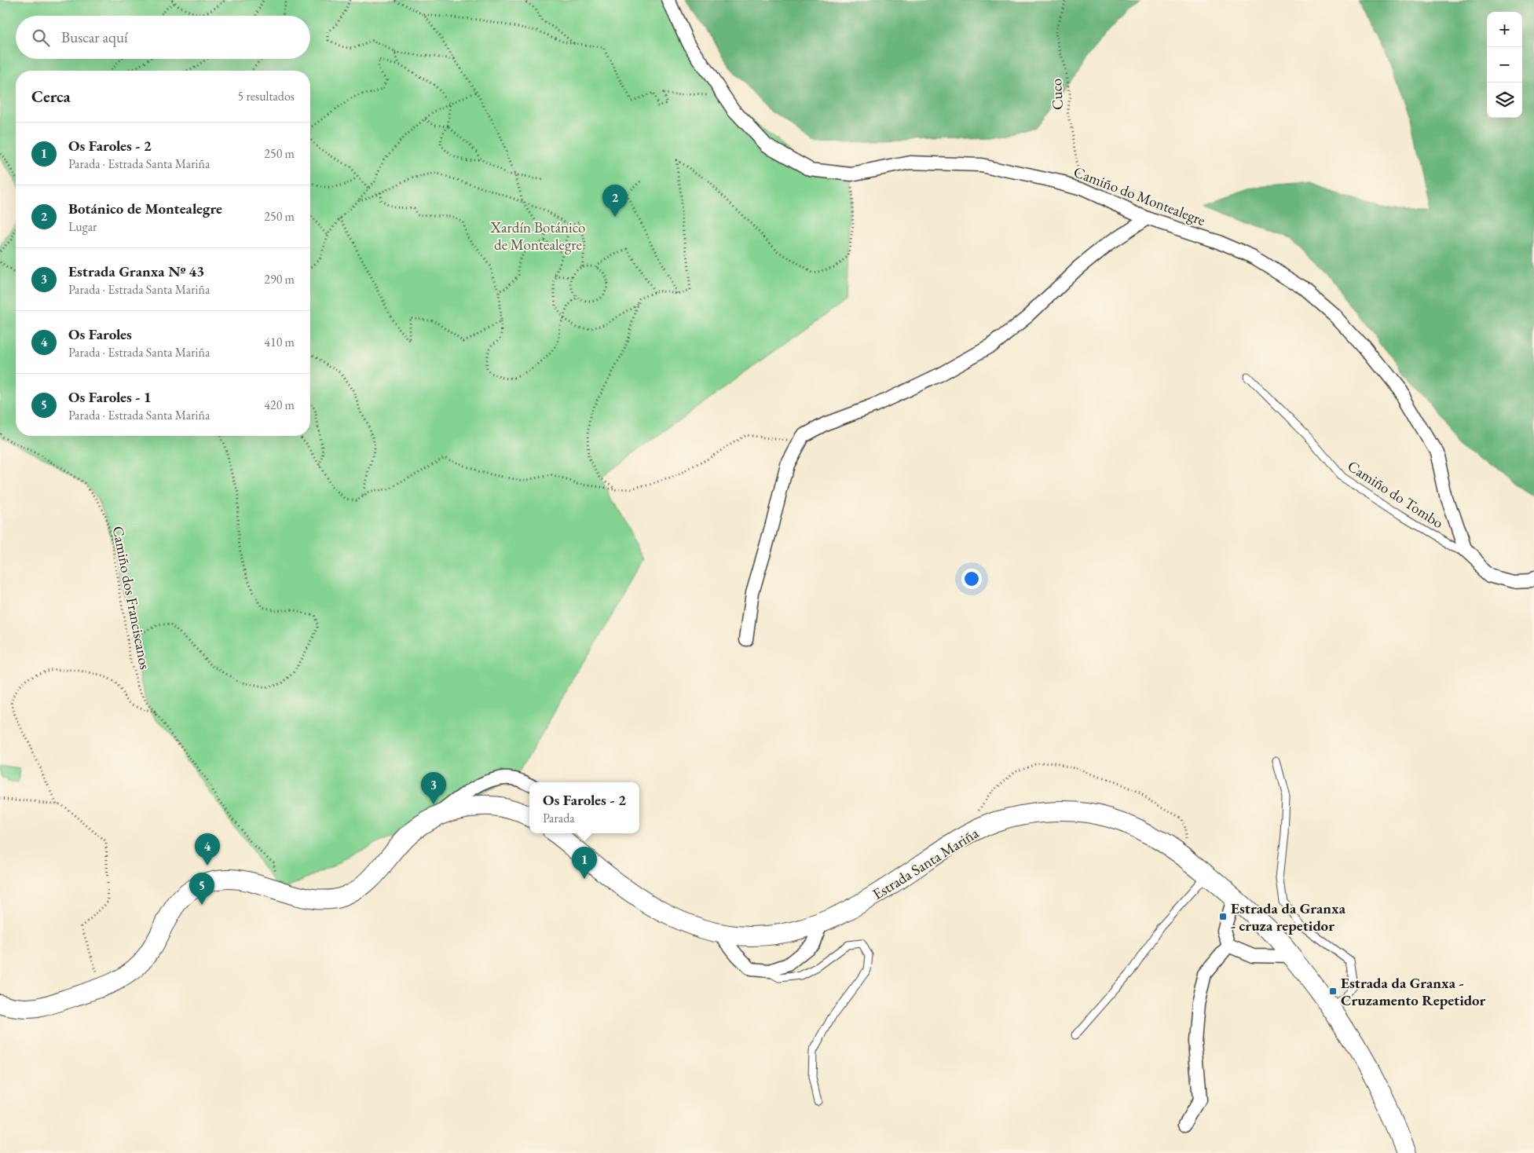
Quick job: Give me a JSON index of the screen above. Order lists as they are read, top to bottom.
{
  "streets": {
    "main road": ["Estrada Santa Mariña"],
    "street": ["Camiño do Montealegre"],
    "lane": ["Camiño do Tombo"],
    "path": ["Cuco", "Camiño dos Franciscanos"]
  },
  "crossings": [
    ["Cuco", "Camiño do Montealegre"],
    ["Camiño do Montealegre", "Camiño do Tombo"]
  ],
  "parks": ["Xardín Botánico de Montealegre"],
  "places": {
    "transit": ["Estrada da Granxa - cruza repetidor", "Estrada da Granxa - Cruzamento Repetidor"]
  },
  "page": {
    "map_buttons": ["+", "−"],
    "search": "Buscar aquí",
    "heading": ["Cerca", "5 resultados"],
    "list": [
      {
        "mark": "1",
        "name": "Os Faroles - 2",
        "note": "Parada · Estrada Santa Mariña",
        "value": "250 m"
      },
      {
        "mark": "2",
        "name": "Botánico de Montealegre",
        "note": "Lugar",
        "value": "250 m"
      },
      {
        "mark": "3",
        "name": "Estrada Granxa Nº 43",
        "note": "Parada · Estrada Santa Mariña",
        "value": "290 m"
      },
      {
        "mark": "4",
        "name": "Os Faroles",
        "note": "Parada · Estrada Santa Mariña",
        "value": "410 m"
      },
      {
        "mark": "5",
        "name": "Os Faroles - 1",
        "note": "Parada · Estrada Santa Mariña",
        "value": "420 m"
      }
    ],
    "pins": [
      "2",
      "3",
      "4",
      "1",
      "5"
    ],
    "popup": ["Os Faroles - 2", "Parada"]
  }
}
